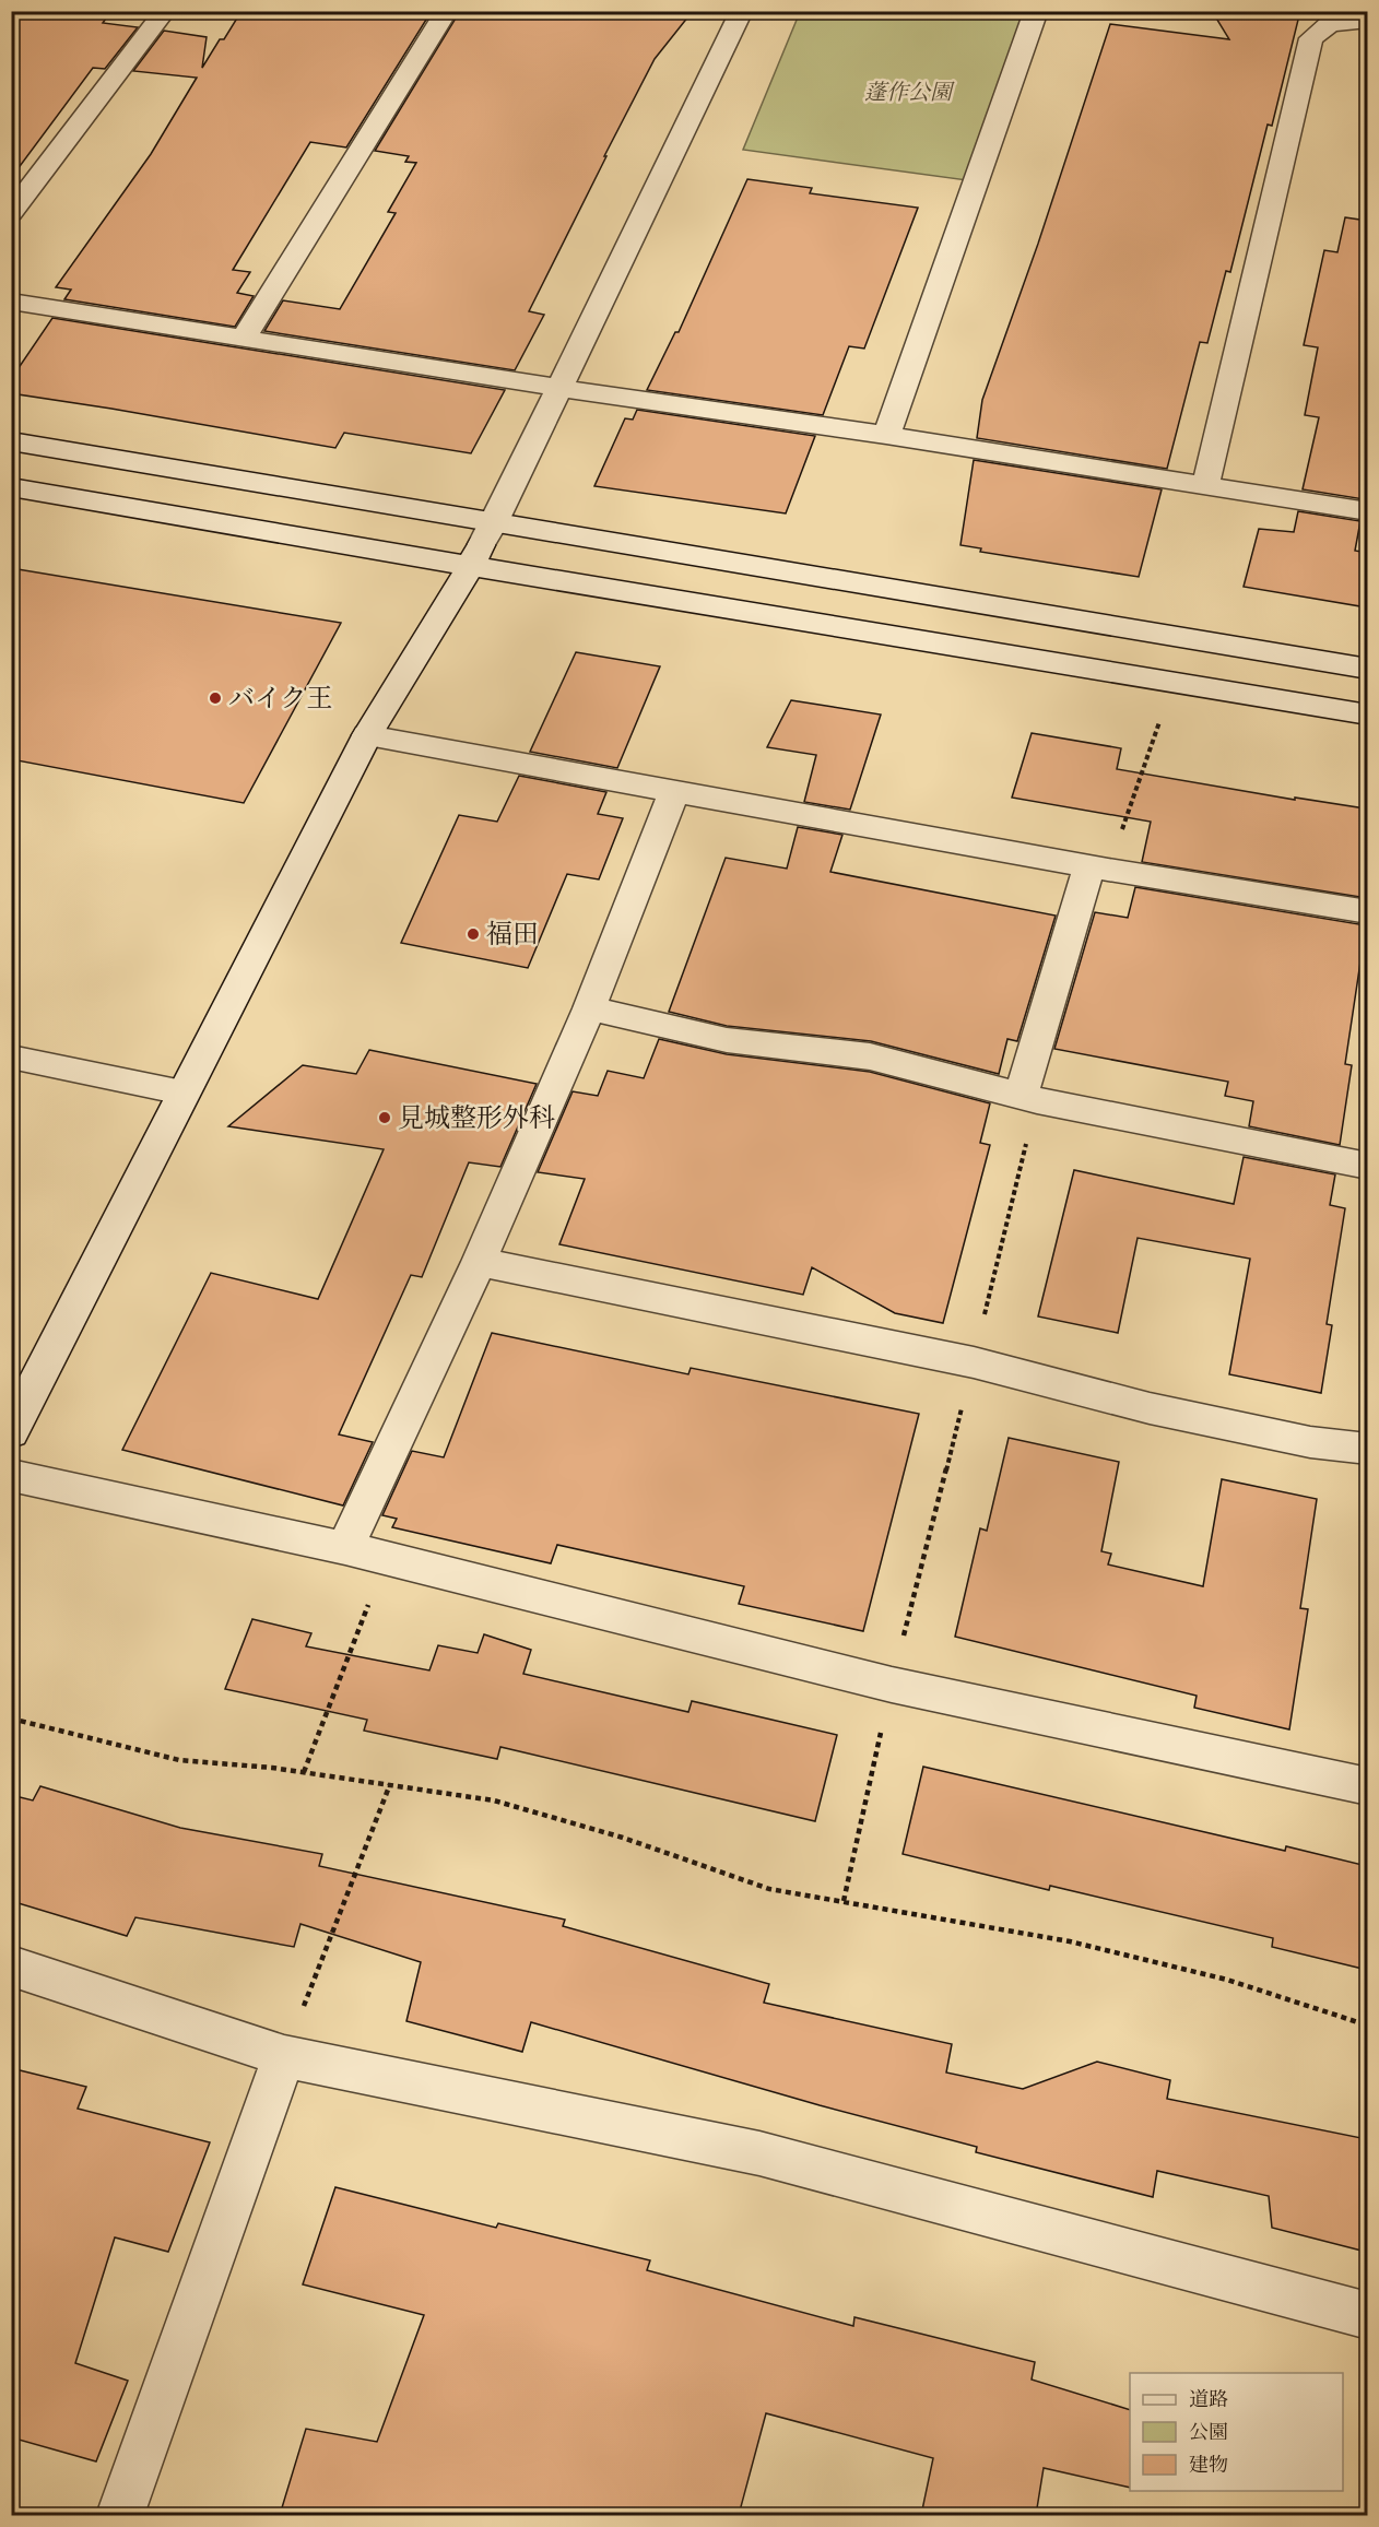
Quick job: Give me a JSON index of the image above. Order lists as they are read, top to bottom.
{
  "parks": ["蓬作公園"],
  "places": ["バイク王", "福田", "見城整形外科"],
  "legend": ["道路", "公園", "建物"]
}
